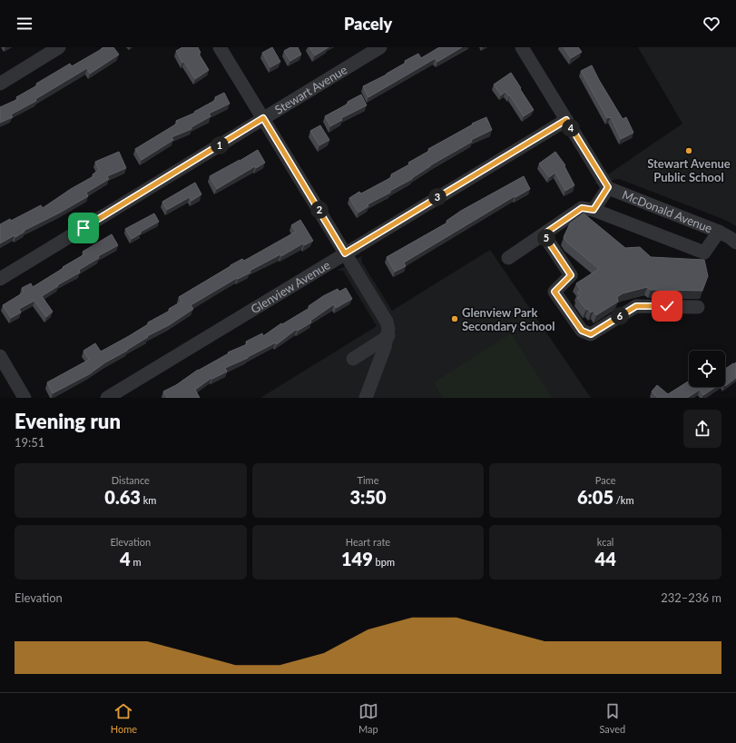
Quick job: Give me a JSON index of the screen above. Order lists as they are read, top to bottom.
{
  "streets": {
    "street": ["Stewart Avenue", "McDonald Avenue", "Glenview Avenue"]
  },
  "crossings": [
    ["McDonald Avenue", "Glenview Avenue"]
  ],
  "places": ["Stewart Avenue Public School", "Glenview Park Secondary School"],
  "page": {
    "header": "Pacely",
    "pins": [
      "4",
      "1",
      "3",
      "2",
      "5",
      "6"
    ],
    "heading": ["Evening run", "19:51"],
    "stats": [
      ["Distance", "0.63 km"],
      ["Time", "3:50"],
      ["Pace", "6:05 /km"],
      ["Elevation", "4 m"],
      ["Heart rate", "149 bpm"],
      ["kcal", "44"]
    ],
    "chart": ["Elevation", "232–236 m"],
    "tabs": ["Home", "Map", "Saved"]
  }
}
